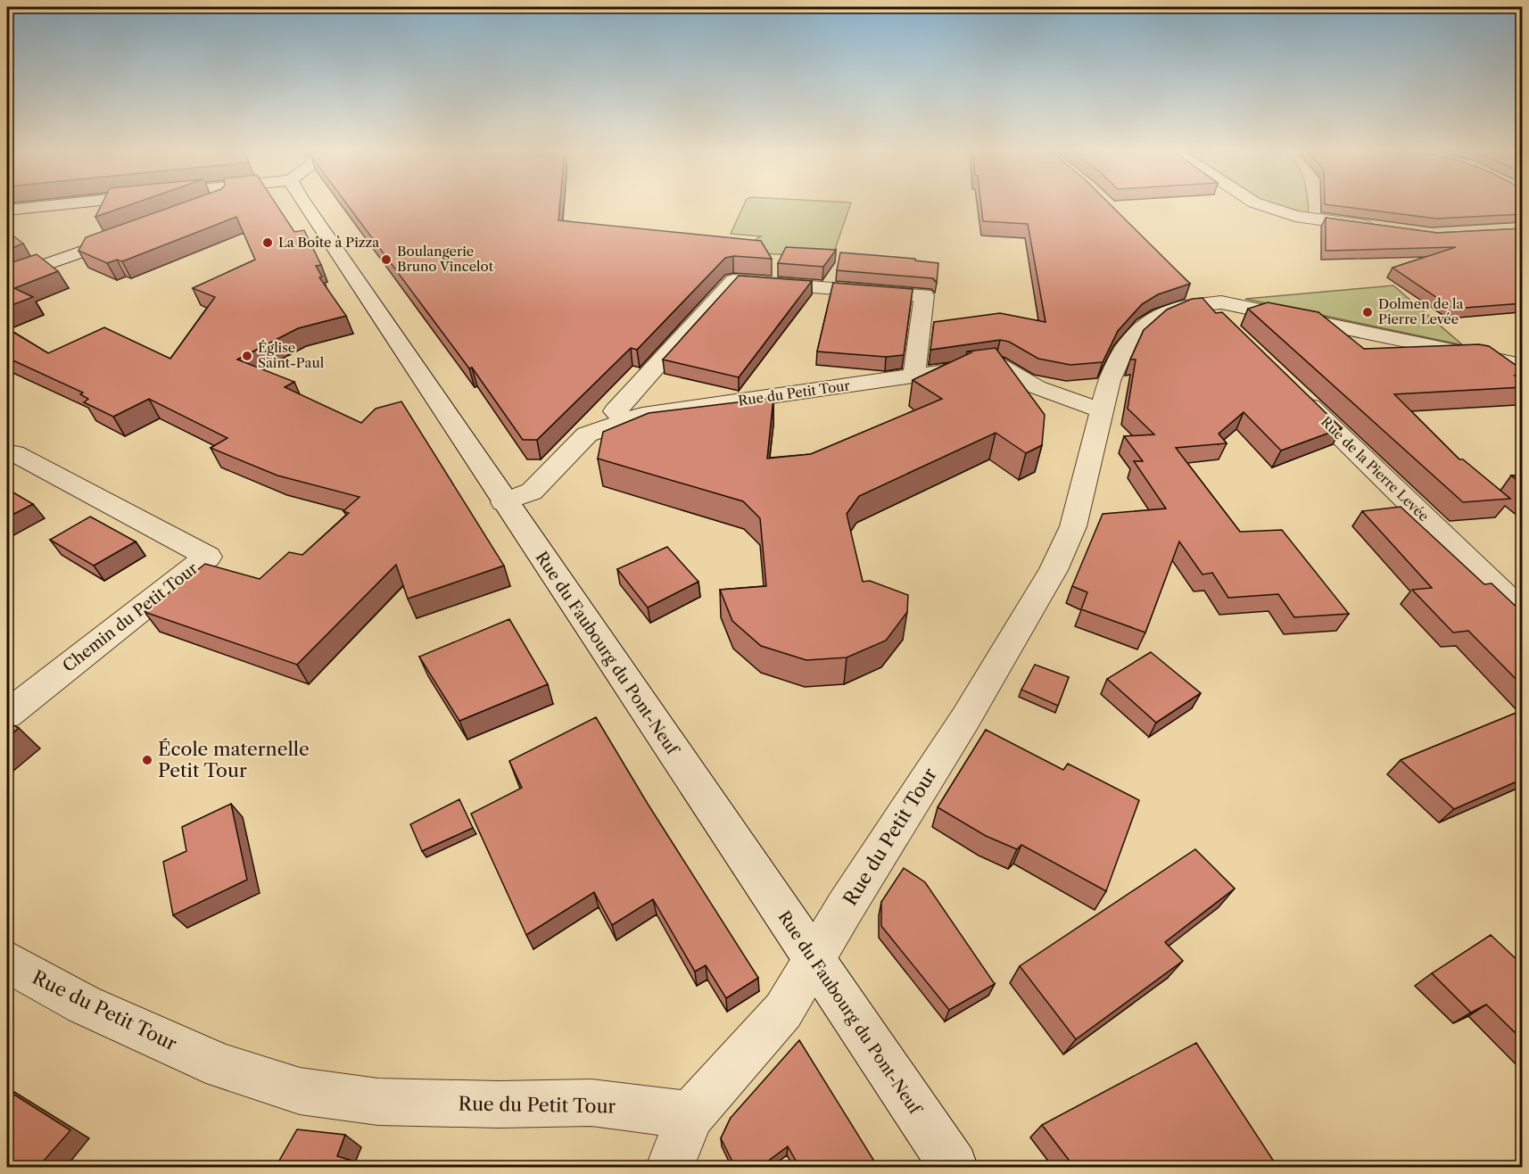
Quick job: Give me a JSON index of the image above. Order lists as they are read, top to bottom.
{
  "streets": {
    "street": [
      "Rue du Petit Tour",
      "Rue de la Pierre Levée",
      "Chemin du Petit Tour",
      "Rue du Faubourg du Pont-Neuf"
    ]
  },
  "crossings": [
    ["Rue du Petit Tour", "Rue du Faubourg du Pont-Neuf"]
  ],
  "places": [
    "La Boîte à Pizza",
    "Boulangerie Bruno Vincelot",
    "Dolmen de la Pierre Levée",
    "Église Saint-Paul",
    "École maternelle Petit Tour"
  ]
}
